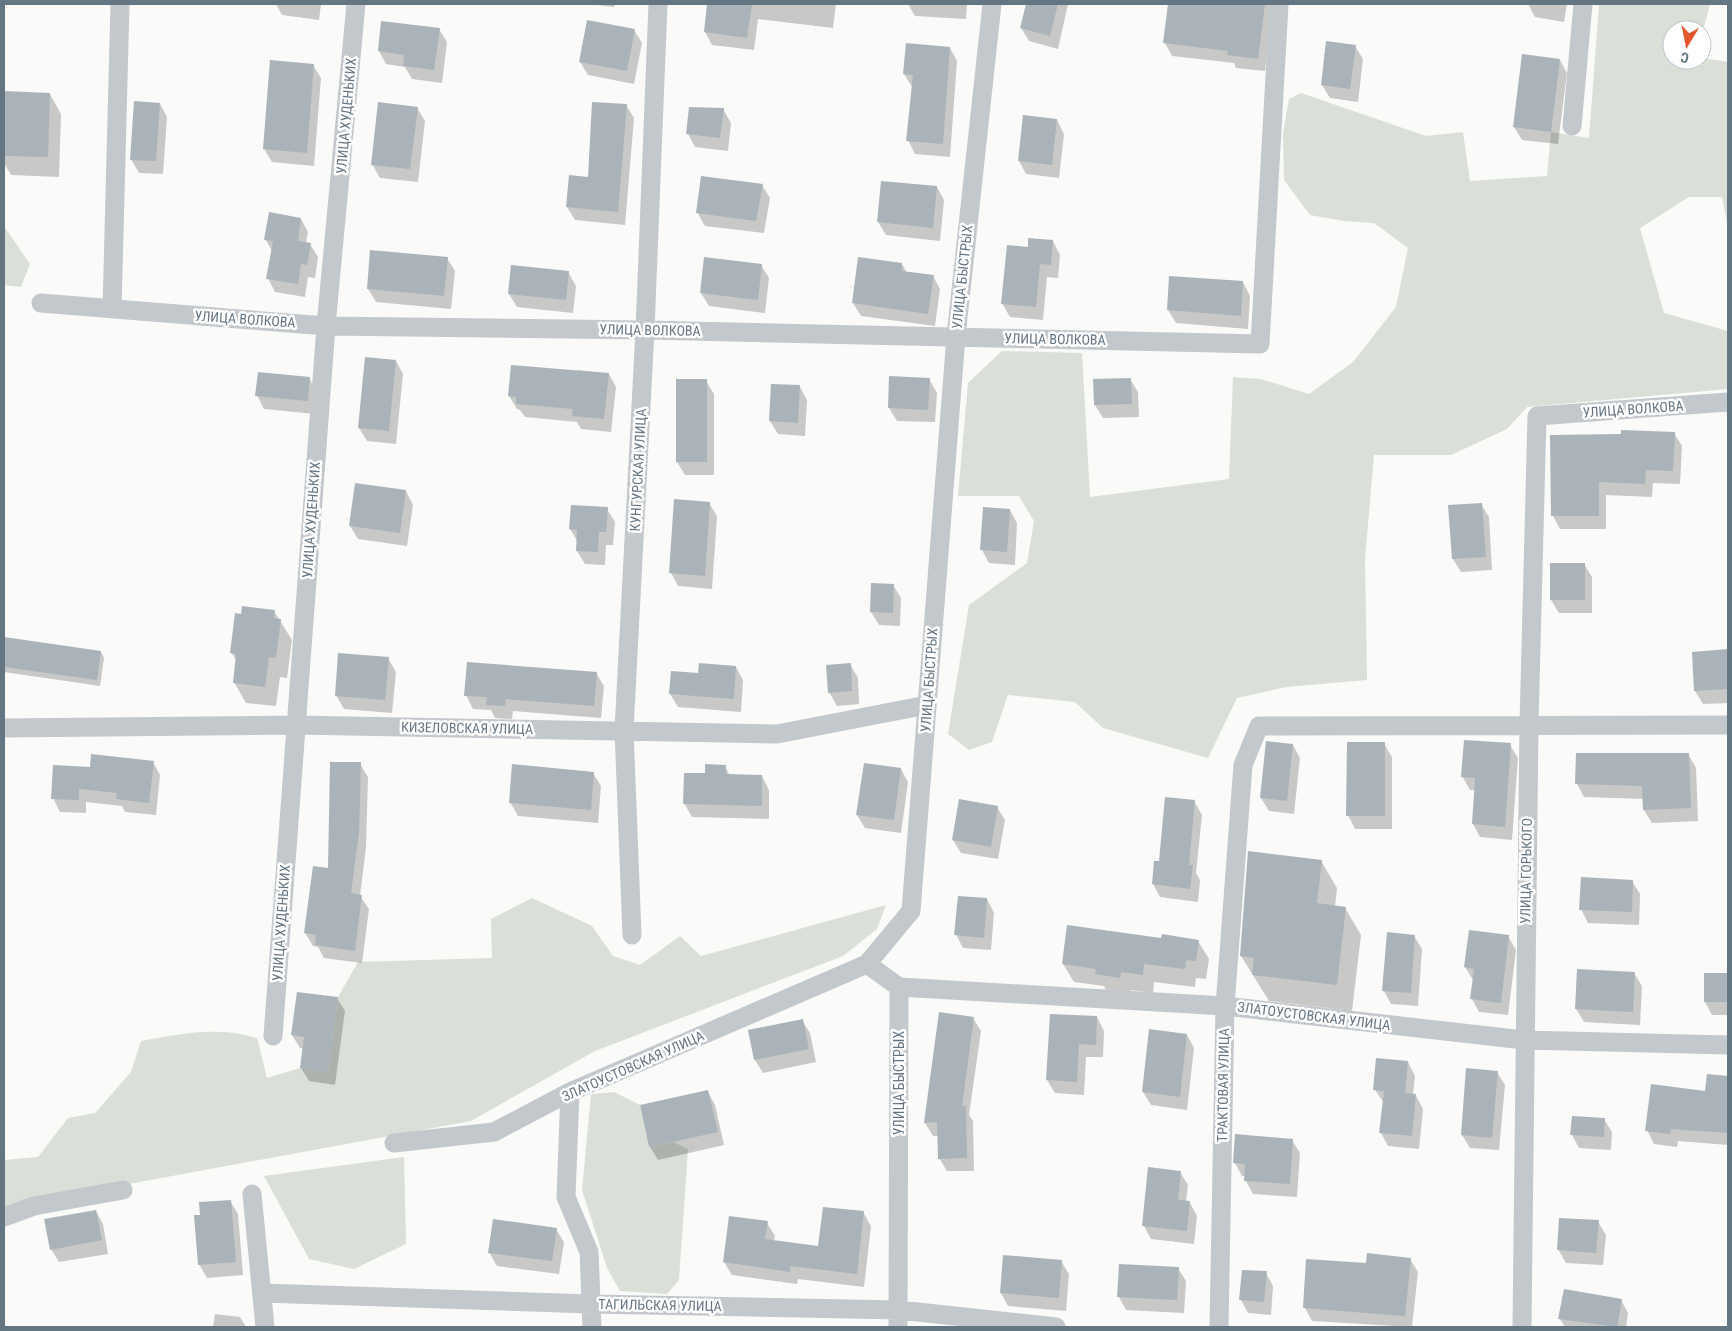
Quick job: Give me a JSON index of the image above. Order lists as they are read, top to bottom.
{
  "streets": {
    "street": [
      "УЛИЦА ХУДЕНЬКИХ",
      "УЛИЦА БЫСТРЫХ",
      "УЛИЦА ВОЛКОВА",
      "КУНГУРСКАЯ УЛИЦА",
      "КИЗЕЛОВСКАЯ УЛИЦА",
      "УЛИЦА ГОРЬКОГО",
      "ЗЛАТОУСТОВСКАЯ УЛИЦА",
      "ТРАКТОВАЯ УЛИЦА",
      "ТАГИЛЬСКАЯ УЛИЦА"
    ]
  },
  "crossings": [
    ["УЛИЦА ХУДЕНЬКИХ", "УЛИЦА ВОЛКОВА"],
    ["УЛИЦА ХУДЕНЬКИХ", "КИЗЕЛОВСКАЯ УЛИЦА"],
    ["УЛИЦА БЫСТРЫХ", "УЛИЦА ВОЛКОВА"],
    ["УЛИЦА БЫСТРЫХ", "КИЗЕЛОВСКАЯ УЛИЦА"],
    ["УЛИЦА БЫСТРЫХ", "ЗЛАТОУСТОВСКАЯ УЛИЦА"],
    ["УЛИЦА БЫСТРЫХ", "ТАГИЛЬСКАЯ УЛИЦА"],
    ["УЛИЦА ВОЛКОВА", "КУНГУРСКАЯ УЛИЦА"],
    ["УЛИЦА ВОЛКОВА", "УЛИЦА ГОРЬКОГО"],
    ["КУНГУРСКАЯ УЛИЦА", "КИЗЕЛОВСКАЯ УЛИЦА"],
    ["УЛИЦА ГОРЬКОГО", "ЗЛАТОУСТОВСКАЯ УЛИЦА"],
    ["УЛИЦА ГОРЬКОГО", "ТРАКТОВАЯ УЛИЦА"],
    ["ЗЛАТОУСТОВСКАЯ УЛИЦА", "ТРАКТОВАЯ УЛИЦА"]
  ],
  "north": "bottom"
}
